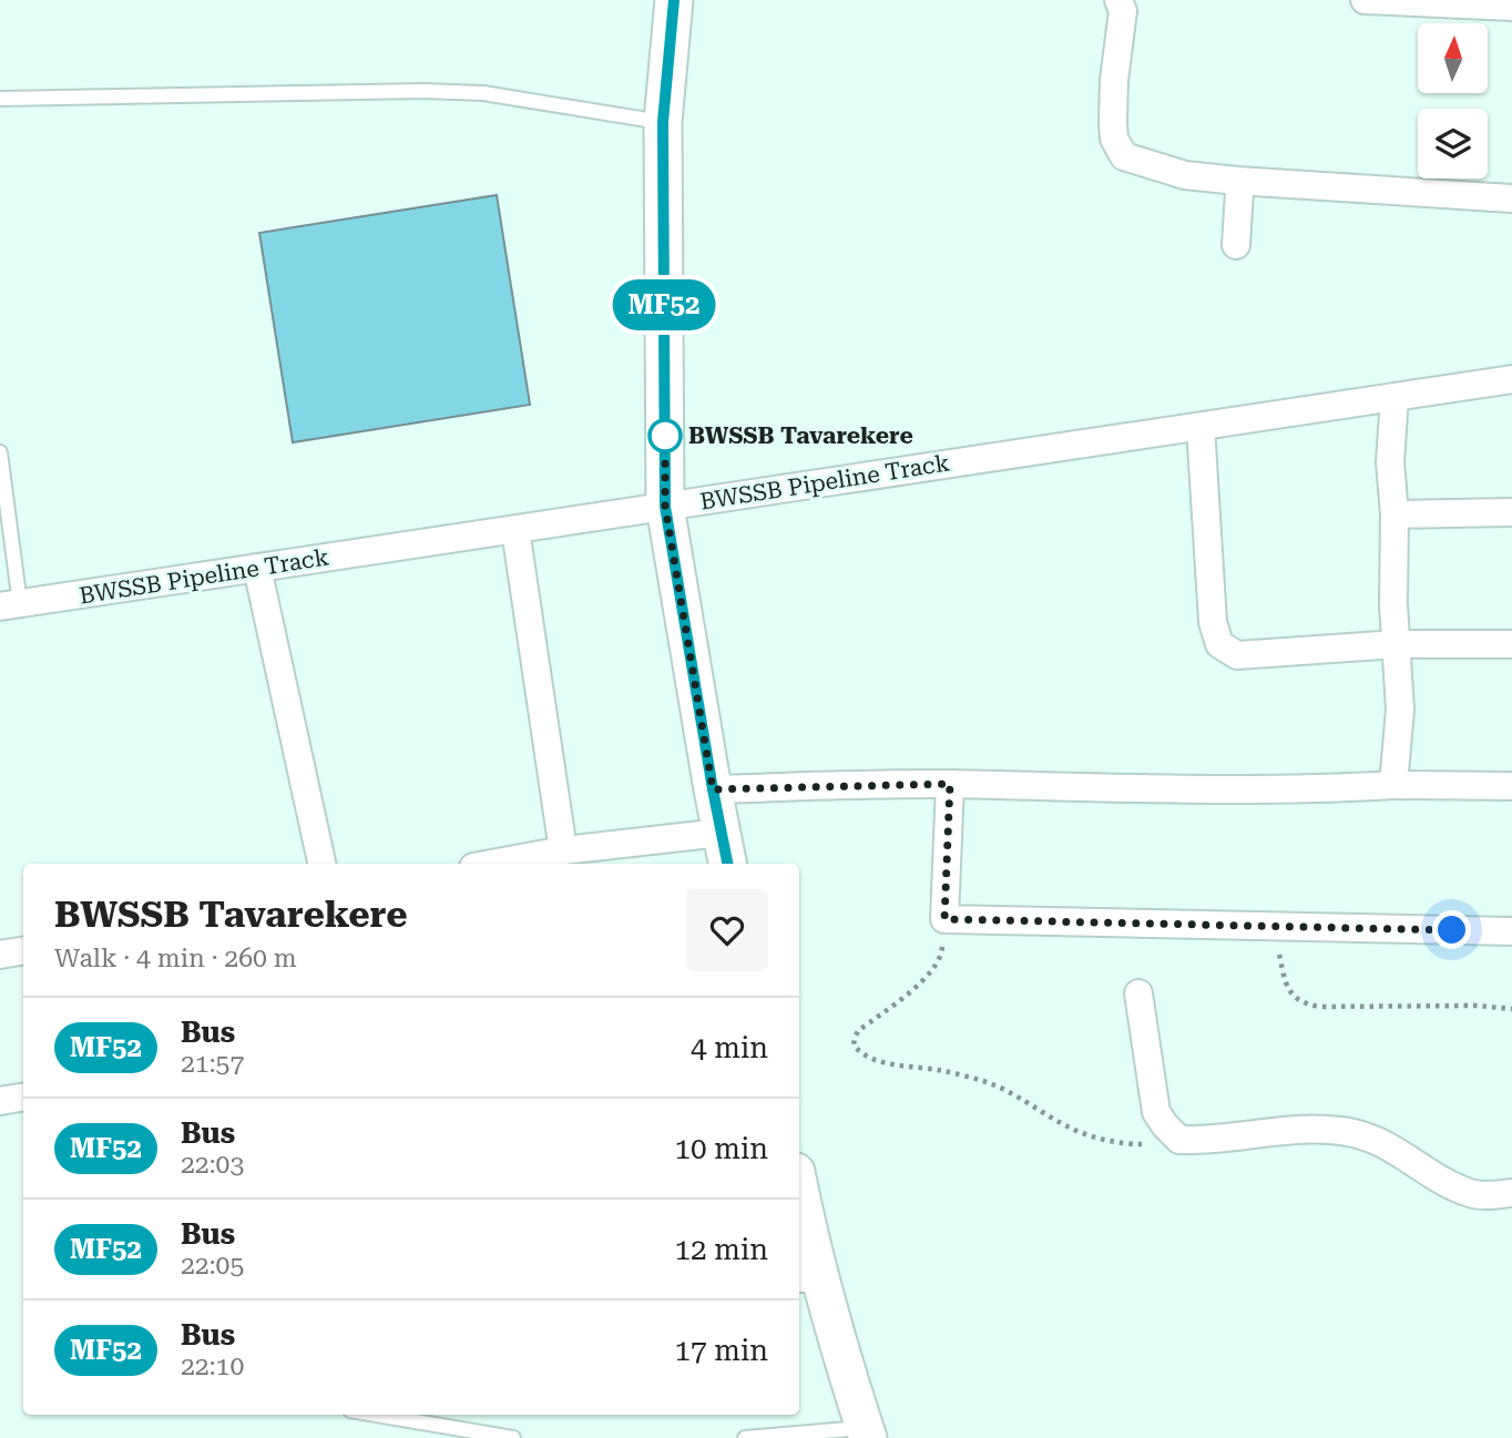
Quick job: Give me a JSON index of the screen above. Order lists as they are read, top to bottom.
{
  "streets": {
    "street": ["BWSSB Pipeline Track"]
  },
  "places": ["BWSSB Tavarekere"],
  "lines": ["bus line MF52"],
  "north": "top",
  "page": {
    "on_map": "MF52",
    "heading": ["BWSSB Tavarekere", "Walk · 4 min · 260 m"],
    "list": [
      {
        "mark": "MF52",
        "name": "Bus",
        "note": "21:57",
        "value": "4 min"
      },
      {
        "mark": "MF52",
        "name": "Bus",
        "note": "22:03",
        "value": "10 min"
      },
      {
        "mark": "MF52",
        "name": "Bus",
        "note": "22:05",
        "value": "12 min"
      },
      {
        "mark": "MF52",
        "name": "Bus",
        "note": "22:10",
        "value": "17 min"
      }
    ]
  }
}
